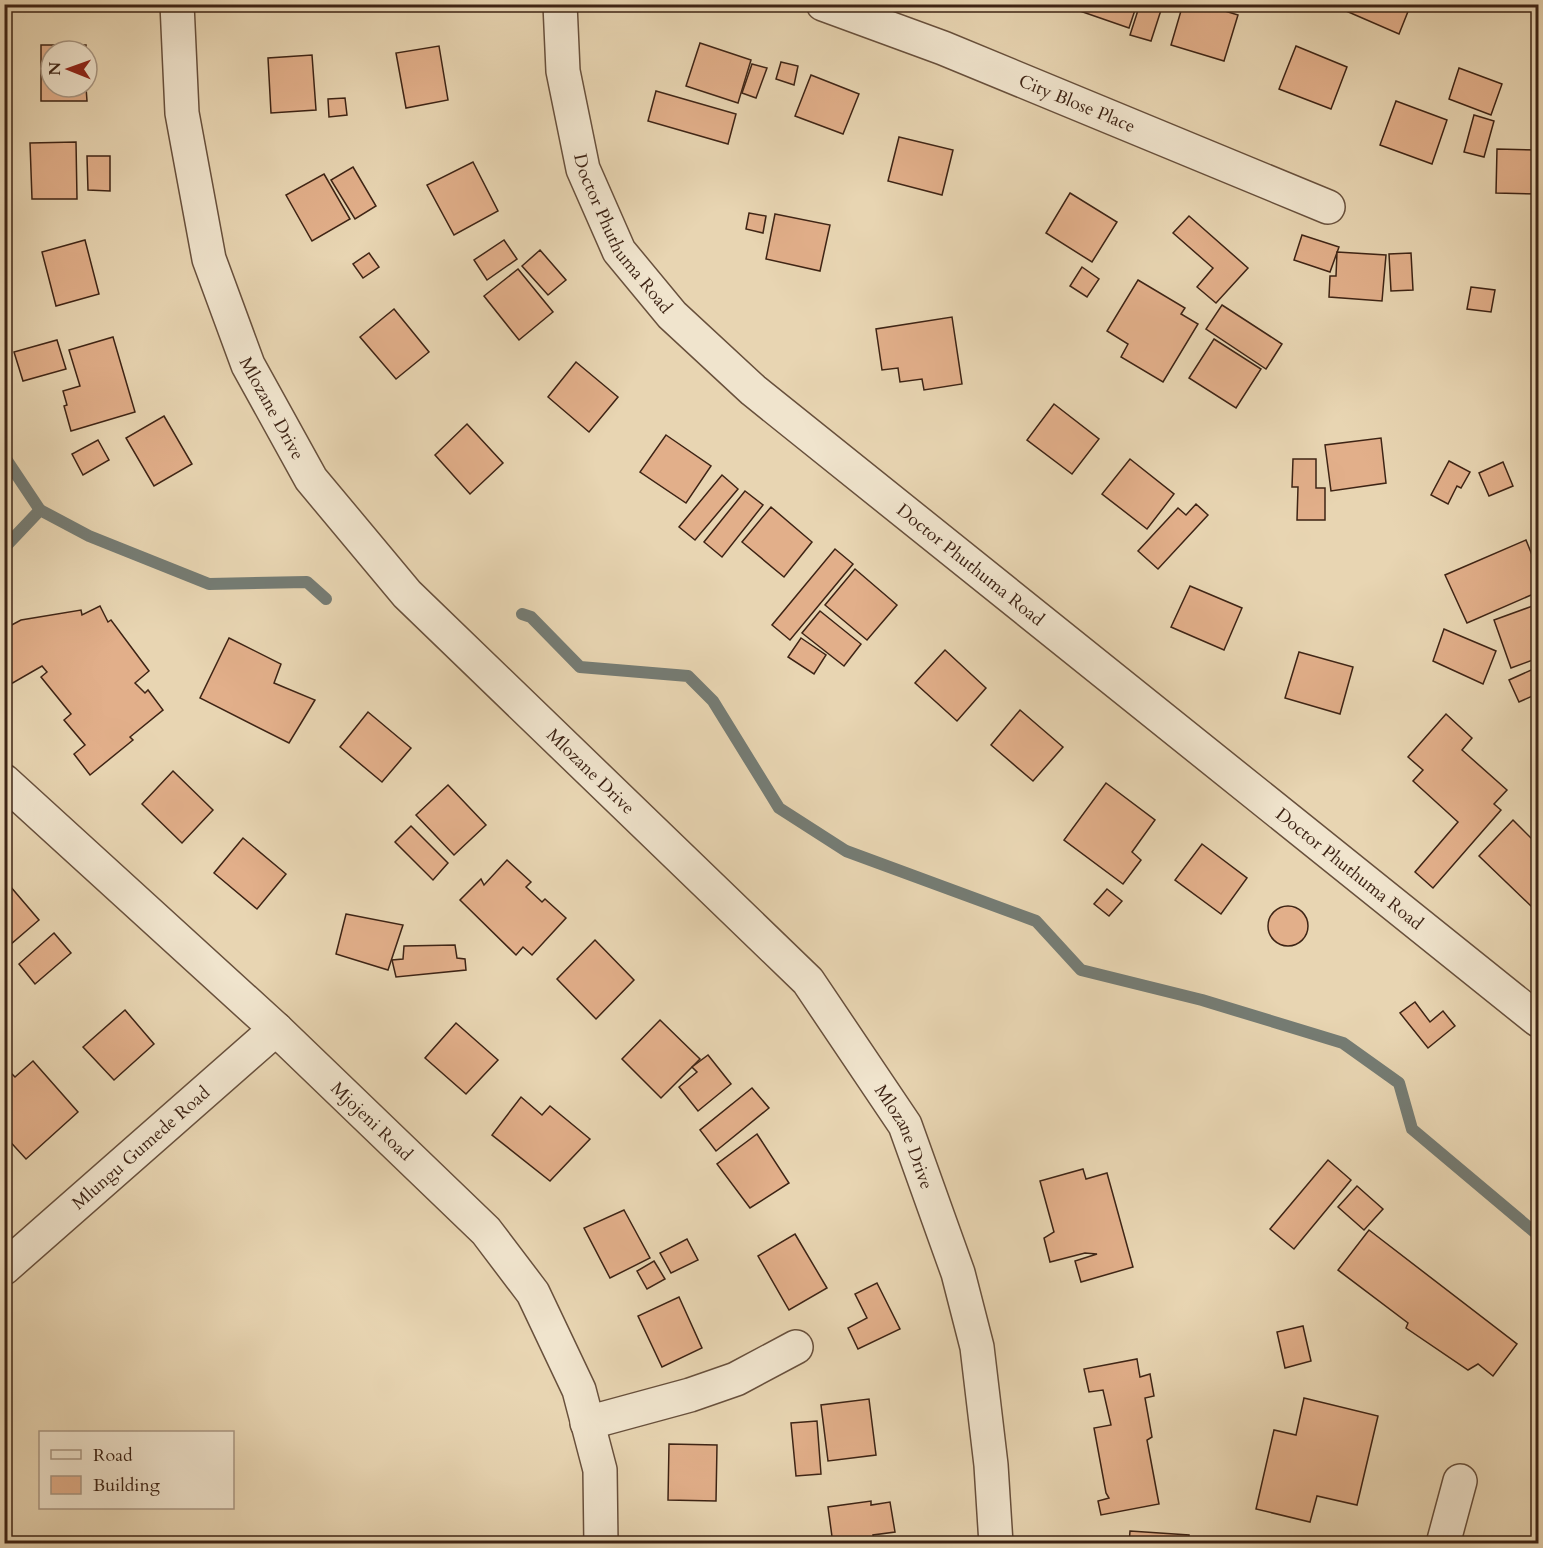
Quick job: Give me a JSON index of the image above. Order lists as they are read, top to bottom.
{
  "streets": {
    "street": [
      "City Blose Place",
      "Doctor Phuthuma Road",
      "Mlozane Drive",
      "Mjojeni Road",
      "Mlungu Gumede Road"
    ]
  },
  "crossings": [
    ["Mjojeni Road", "Mlungu Gumede Road"]
  ],
  "legend": ["Road", "Building"],
  "north": "left"
}
